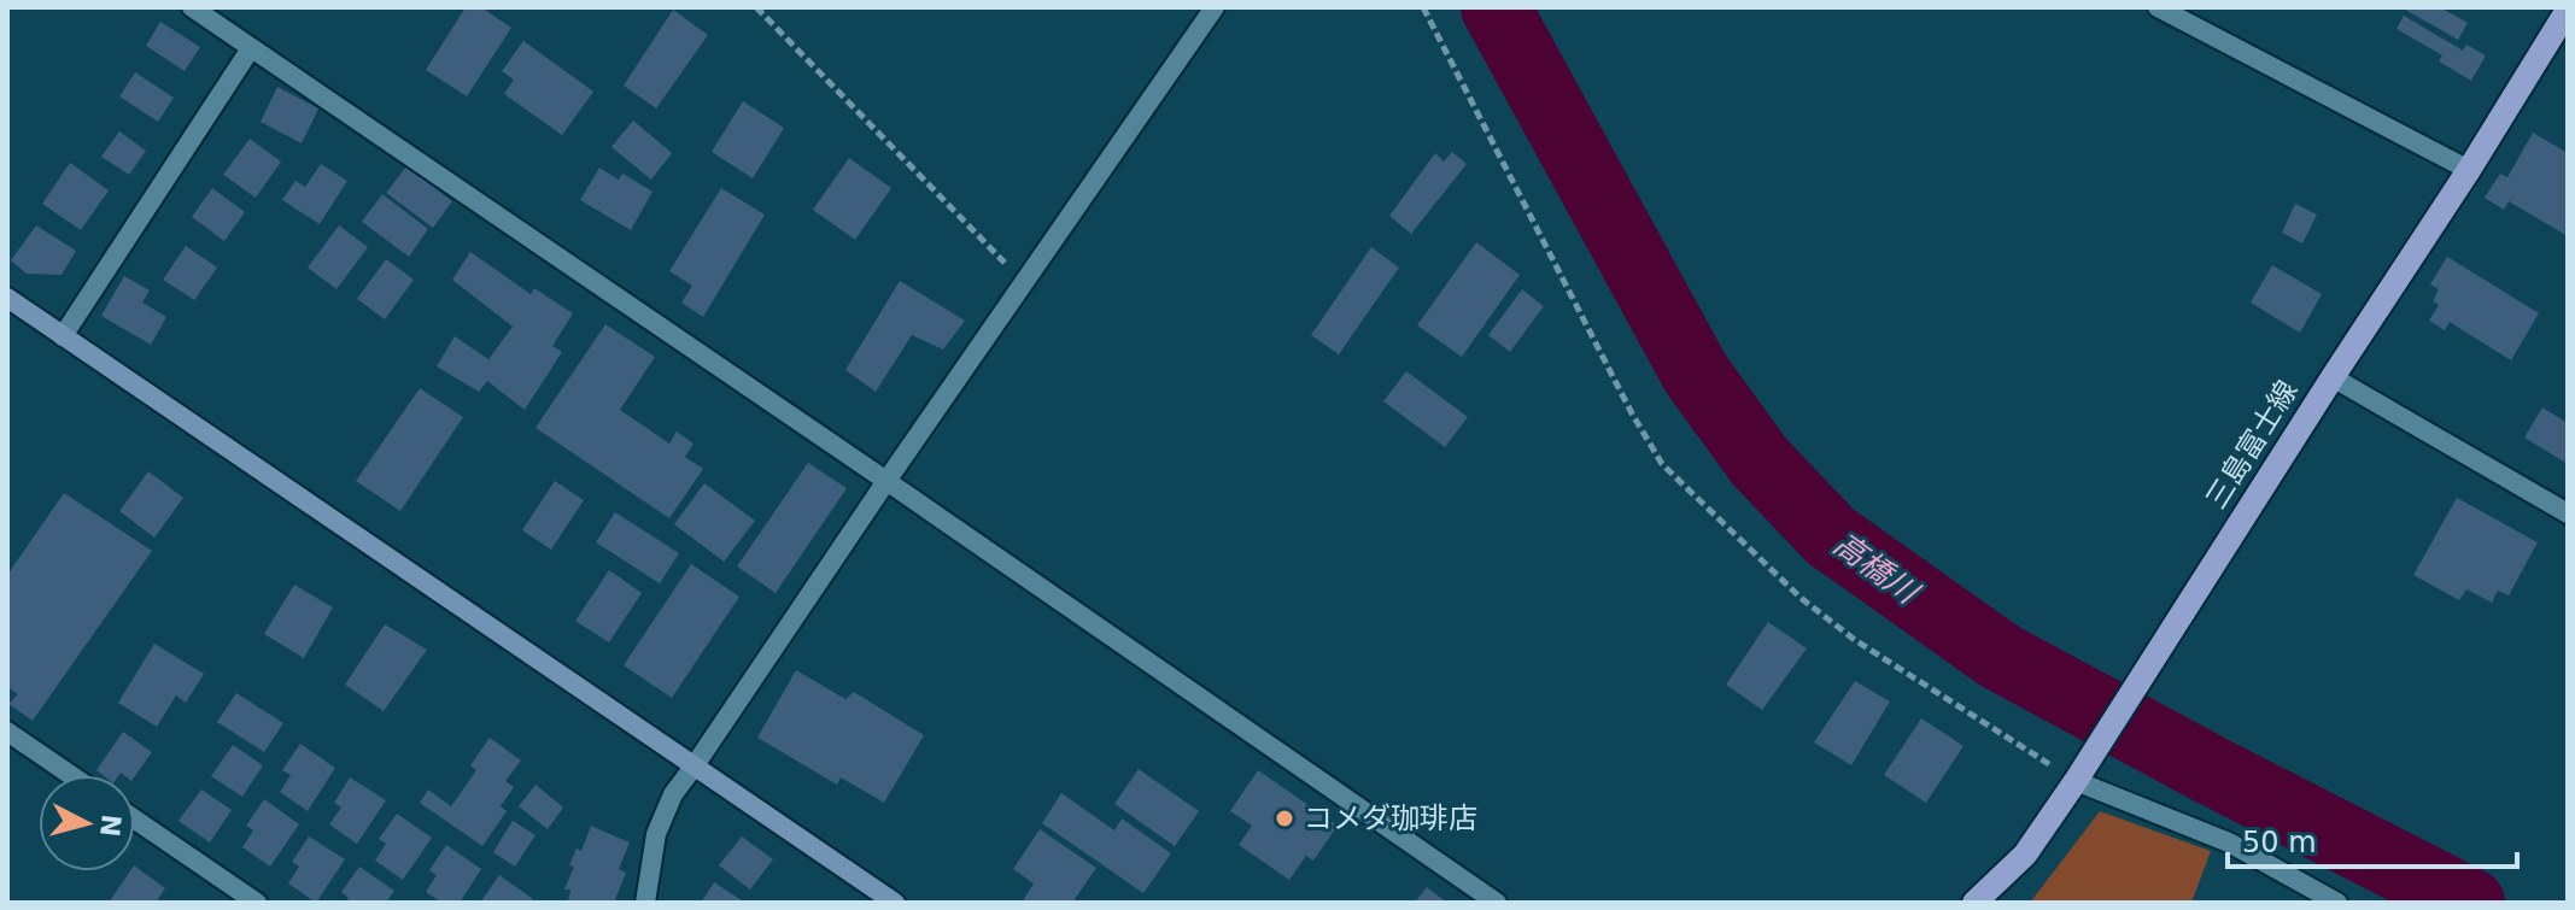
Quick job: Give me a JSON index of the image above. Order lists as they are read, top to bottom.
{
  "streets": {
    "main road": ["三島富士線"]
  },
  "water": ["高橋川"],
  "places": ["コメダ珈琲店"],
  "scale_bar": "50 m",
  "north": "right"
}
